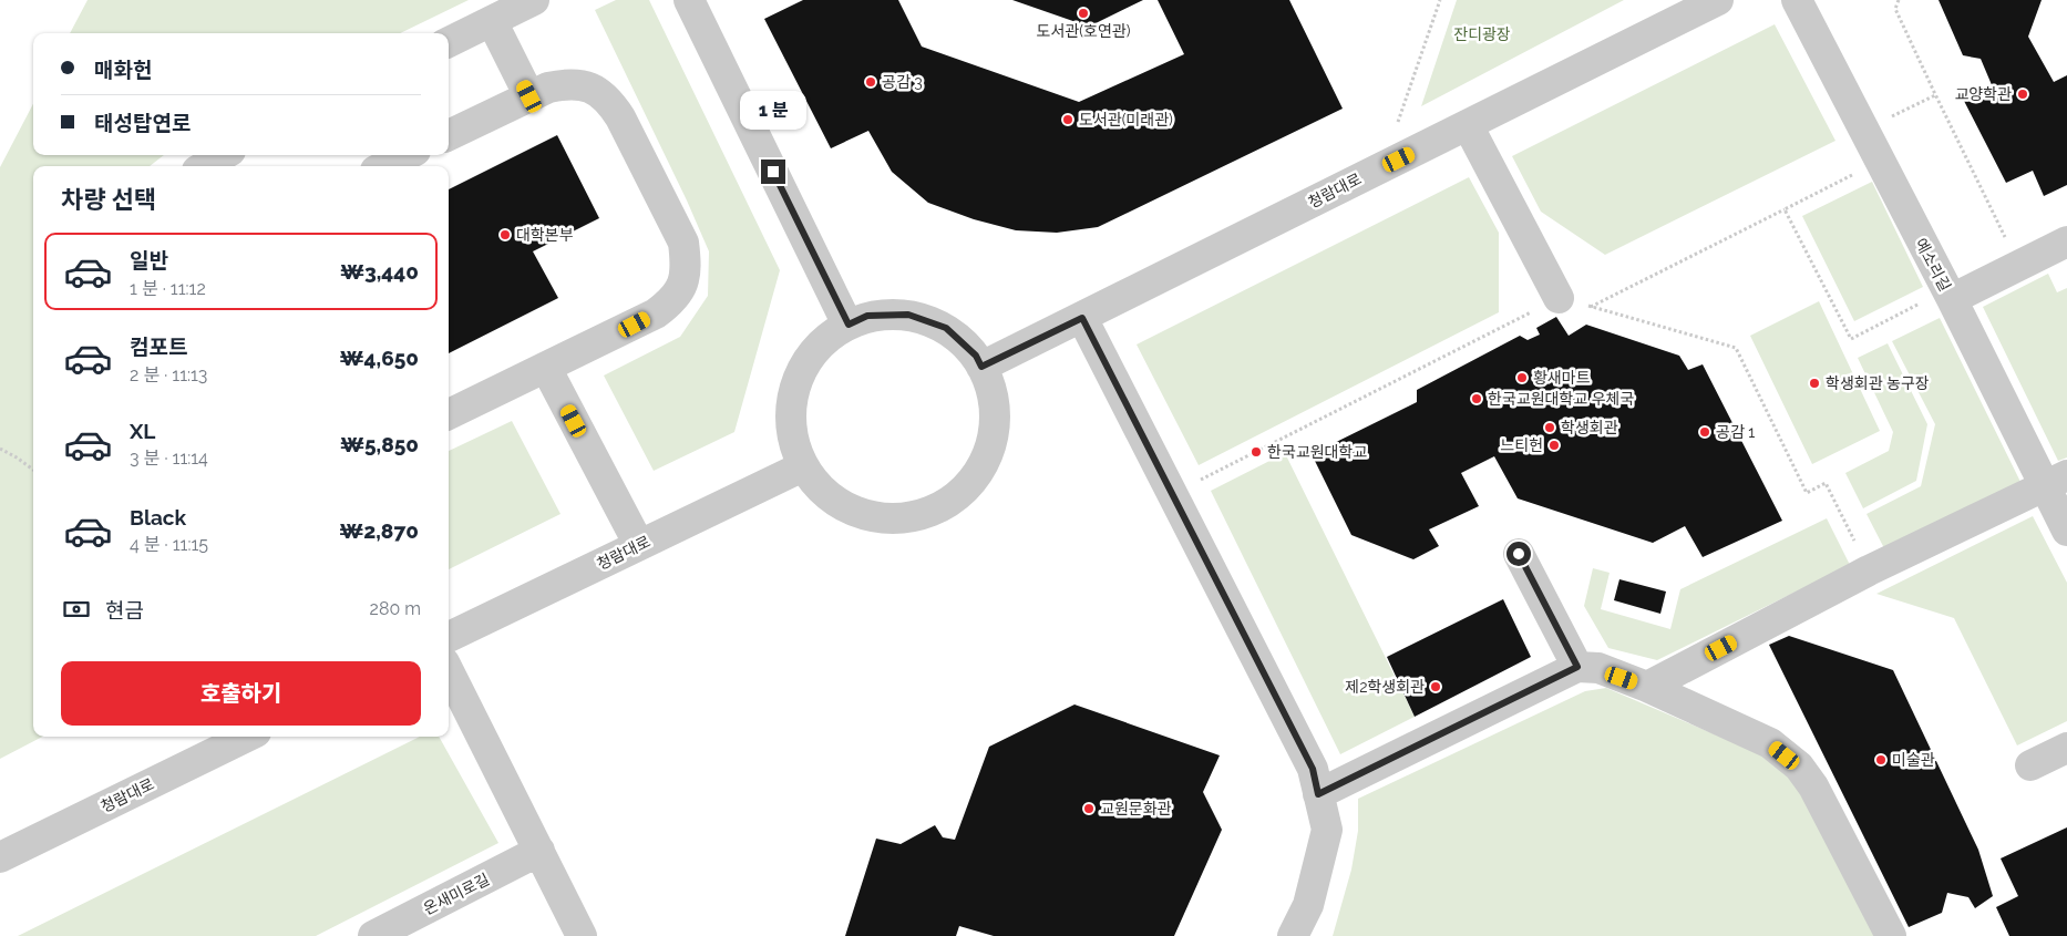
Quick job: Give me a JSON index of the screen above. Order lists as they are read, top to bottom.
{
  "streets": {
    "lane": ["청람대로", "예소리길", "온새미로길"]
  },
  "parks": ["잔디광장"],
  "places": [
    "도서관(호연관)",
    "공감 3",
    "교양학관",
    "도서관(미래관)",
    "대학본부",
    "황새마트",
    "학생회관 농구장",
    "한국교원대학교 우체국",
    "학생회관",
    "공감 1",
    "느티헌",
    "한국교원대학교",
    "제2학생회관",
    "미술관",
    "교원문화관"
  ],
  "page": {
    "banner": ["매화헌", "태성탑연로"],
    "bubble": "1 분",
    "heading": "차량 선택",
    "list": [
      {
        "name": "일반",
        "note": "1 분 · 11:12",
        "value": "₩3,440"
      },
      {
        "name": "컴포트",
        "note": "2 분 · 11:13",
        "value": "₩4,650"
      },
      {
        "name": "XL",
        "note": "3 분 · 11:14",
        "value": "₩5,850"
      },
      {
        "name": "Black",
        "note": "4 분 · 11:15",
        "value": "₩2,870"
      }
    ],
    "pay": ["현금", "280 m"],
    "buttons": "호출하기"
  }
}
